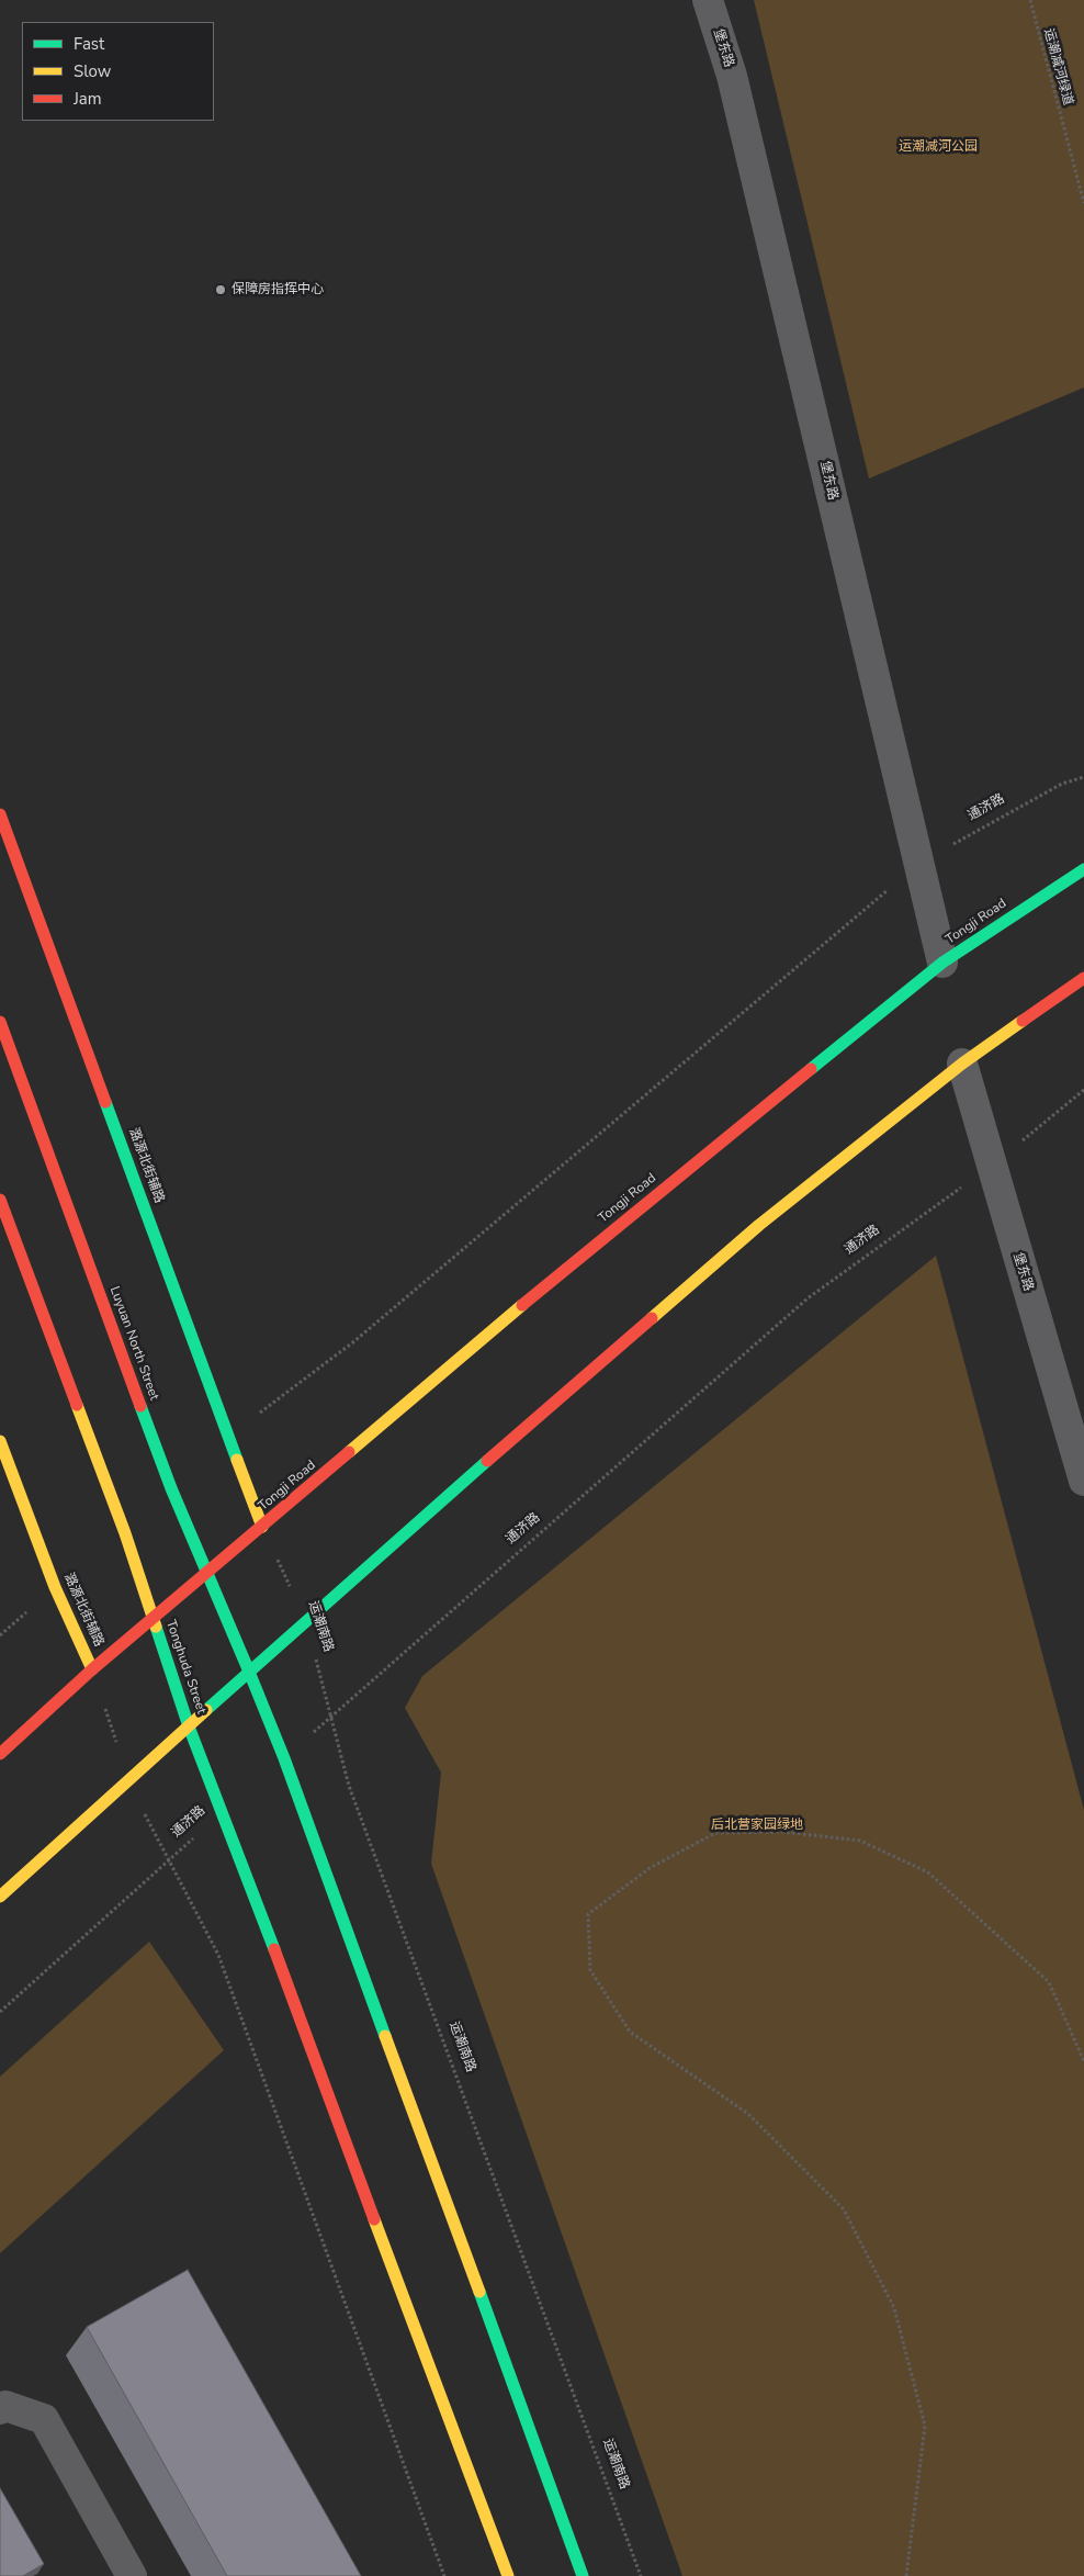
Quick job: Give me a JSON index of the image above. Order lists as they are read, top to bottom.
{
  "streets": {
    "main road": [
      "Tongji Road",
      "潞源北街辅路",
      "Luyuan North Street",
      "Tonghuda Street"
    ],
    "street": ["堡东路"],
    "path": ["运潮减河绿道", "通济路", "运潮南路"]
  },
  "crossings": [
    ["堡东路", "通济路"],
    ["堡东路", "Tongji Road"],
    ["通济路", "潞源北街辅路"],
    ["通济路", "运潮南路"],
    ["Tongji Road", "潞源北街辅路"],
    ["Tongji Road", "Luyuan North Street"],
    ["Tongji Road", "运潮南路"],
    ["潞源北街辅路", "运潮南路"]
  ],
  "parks": ["运潮减河公园", "后北营家园绿地"],
  "places": ["保障房指挥中心"],
  "legend": ["Fast", "Slow", "Jam"]
}
